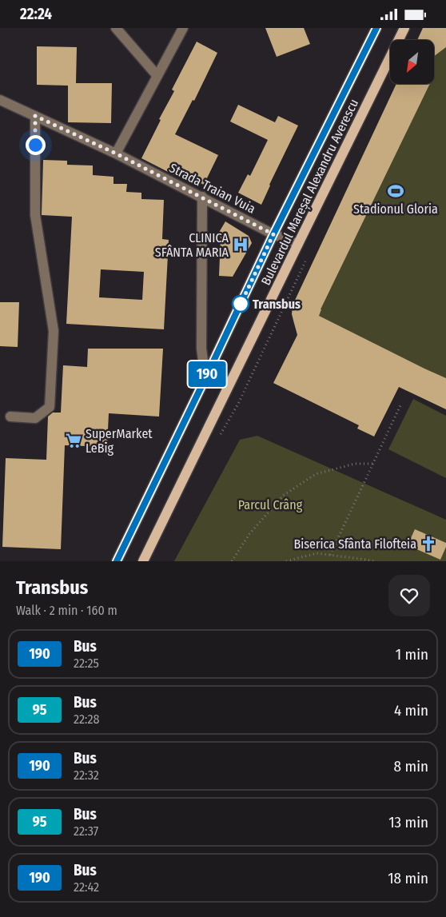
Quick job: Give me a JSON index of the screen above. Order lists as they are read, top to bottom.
{
  "streets": {
    "main road": ["Bulevardul Mareșal Alexandru Averescu"],
    "street": ["Strada Traian Vuia"]
  },
  "crossings": [
    ["Strada Traian Vuia", "Bulevardul Mareșal Alexandru Averescu"]
  ],
  "parks": ["Parcul Crâng"],
  "places": {
    "sports": ["Stadionul Gloria"],
    "hospital": ["CLINICA SFÂNTA MARIA"],
    "other": ["Transbus"],
    "supermarket": ["SuperMarket LeBig"],
    "church": ["Biserica Sfânta Filofteia"]
  },
  "lines": ["bus line 190"],
  "north": "bottom left",
  "page": {
    "status": "22:24",
    "on_map": "190",
    "heading": ["Transbus", "Walk · 2 min · 160 m"],
    "list": [
      {
        "mark": "190",
        "name": "Bus",
        "note": "22:25",
        "value": "1 min"
      },
      {
        "mark": "95",
        "name": "Bus",
        "note": "22:28",
        "value": "4 min"
      },
      {
        "mark": "190",
        "name": "Bus",
        "note": "22:32",
        "value": "8 min"
      },
      {
        "mark": "95",
        "name": "Bus",
        "note": "22:37",
        "value": "13 min"
      },
      {
        "mark": "190",
        "name": "Bus",
        "note": "22:42",
        "value": "18 min"
      }
    ]
  }
}
